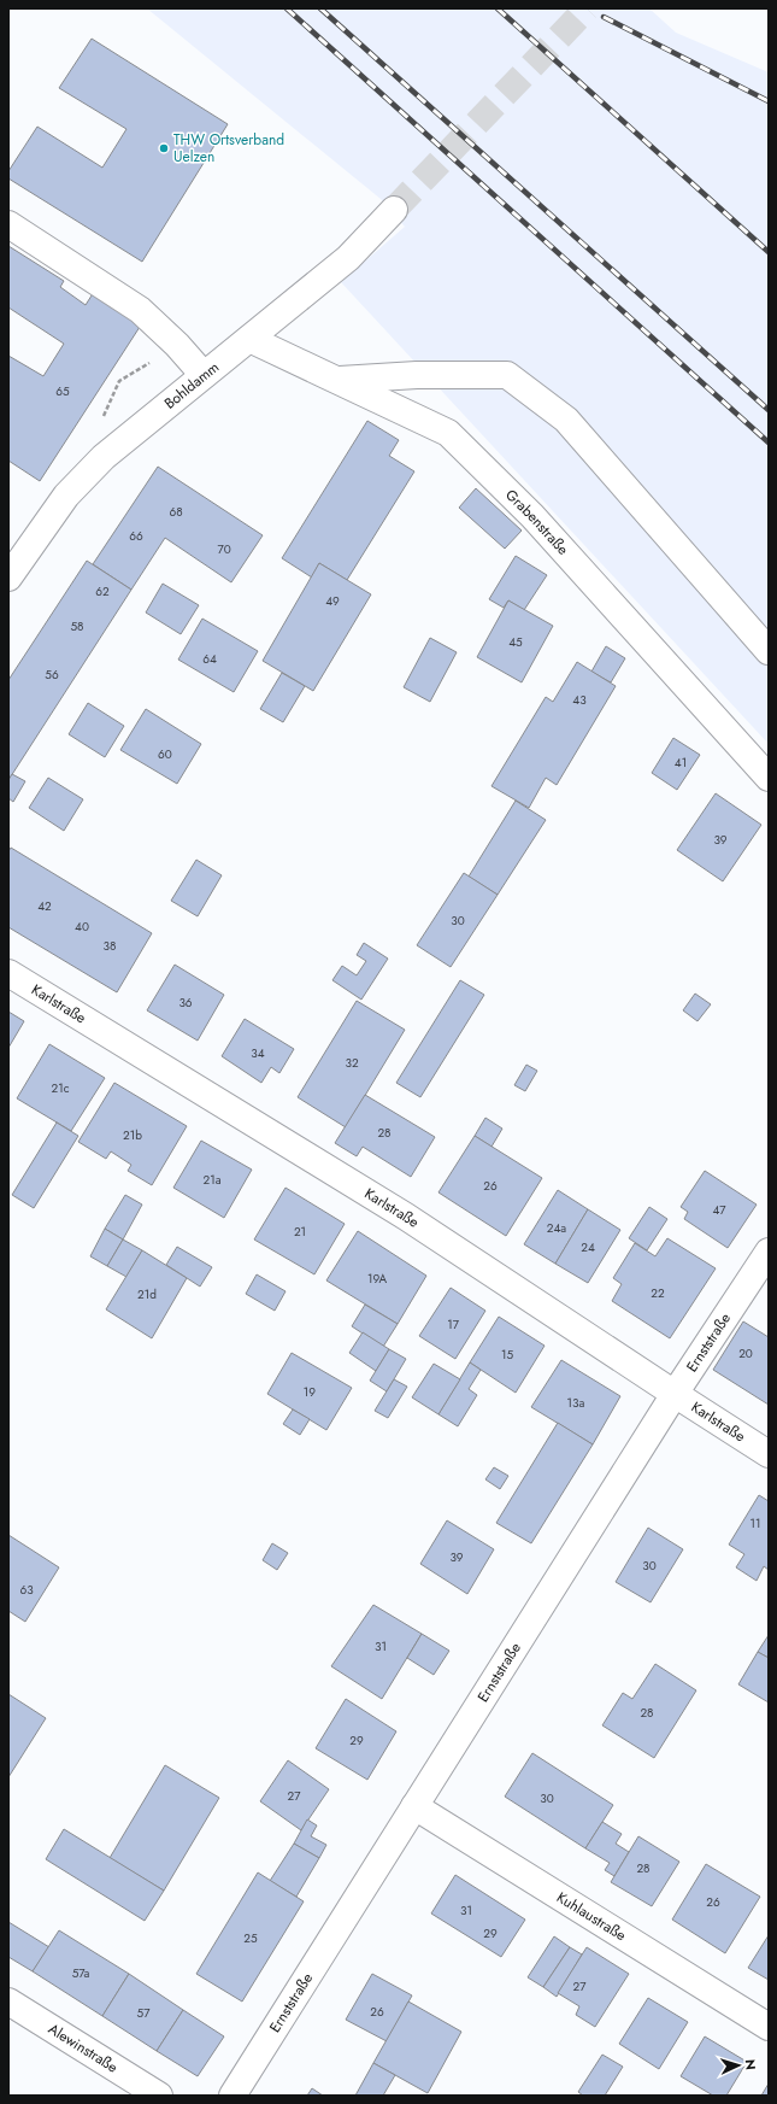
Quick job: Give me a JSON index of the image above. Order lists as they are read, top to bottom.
{
  "streets": {
    "street": [
      "Bohldamm",
      "Grabenstraße",
      "Karlstraße",
      "Ernststraße",
      "Kuhlaustraße",
      "Alewinstraße"
    ]
  },
  "crossings": [
    ["Bohldamm", "Grabenstraße"],
    ["Karlstraße", "Ernststraße"],
    ["Ernststraße", "Kuhlaustraße"]
  ],
  "places": ["THW Ortsverband Uelzen"],
  "house_numbers": [
    "65",
    "68",
    "66",
    "70",
    "62",
    "49",
    "58",
    "45",
    "64",
    "56",
    "43",
    "60",
    "41",
    "39",
    "42",
    "30",
    "40",
    "38",
    "36",
    "34",
    "32",
    "21c",
    "28",
    "21b",
    "21a",
    "26",
    "47",
    "24a",
    "21",
    "24",
    "19A",
    "22",
    "21d",
    "17",
    "20",
    "15",
    "19",
    "13a",
    "11",
    "39",
    "30",
    "63",
    "31",
    "28",
    "29",
    "27",
    "30",
    "28",
    "26",
    "31",
    "29",
    "25",
    "57a",
    "27",
    "26",
    "57"
  ],
  "north": "right"
}
